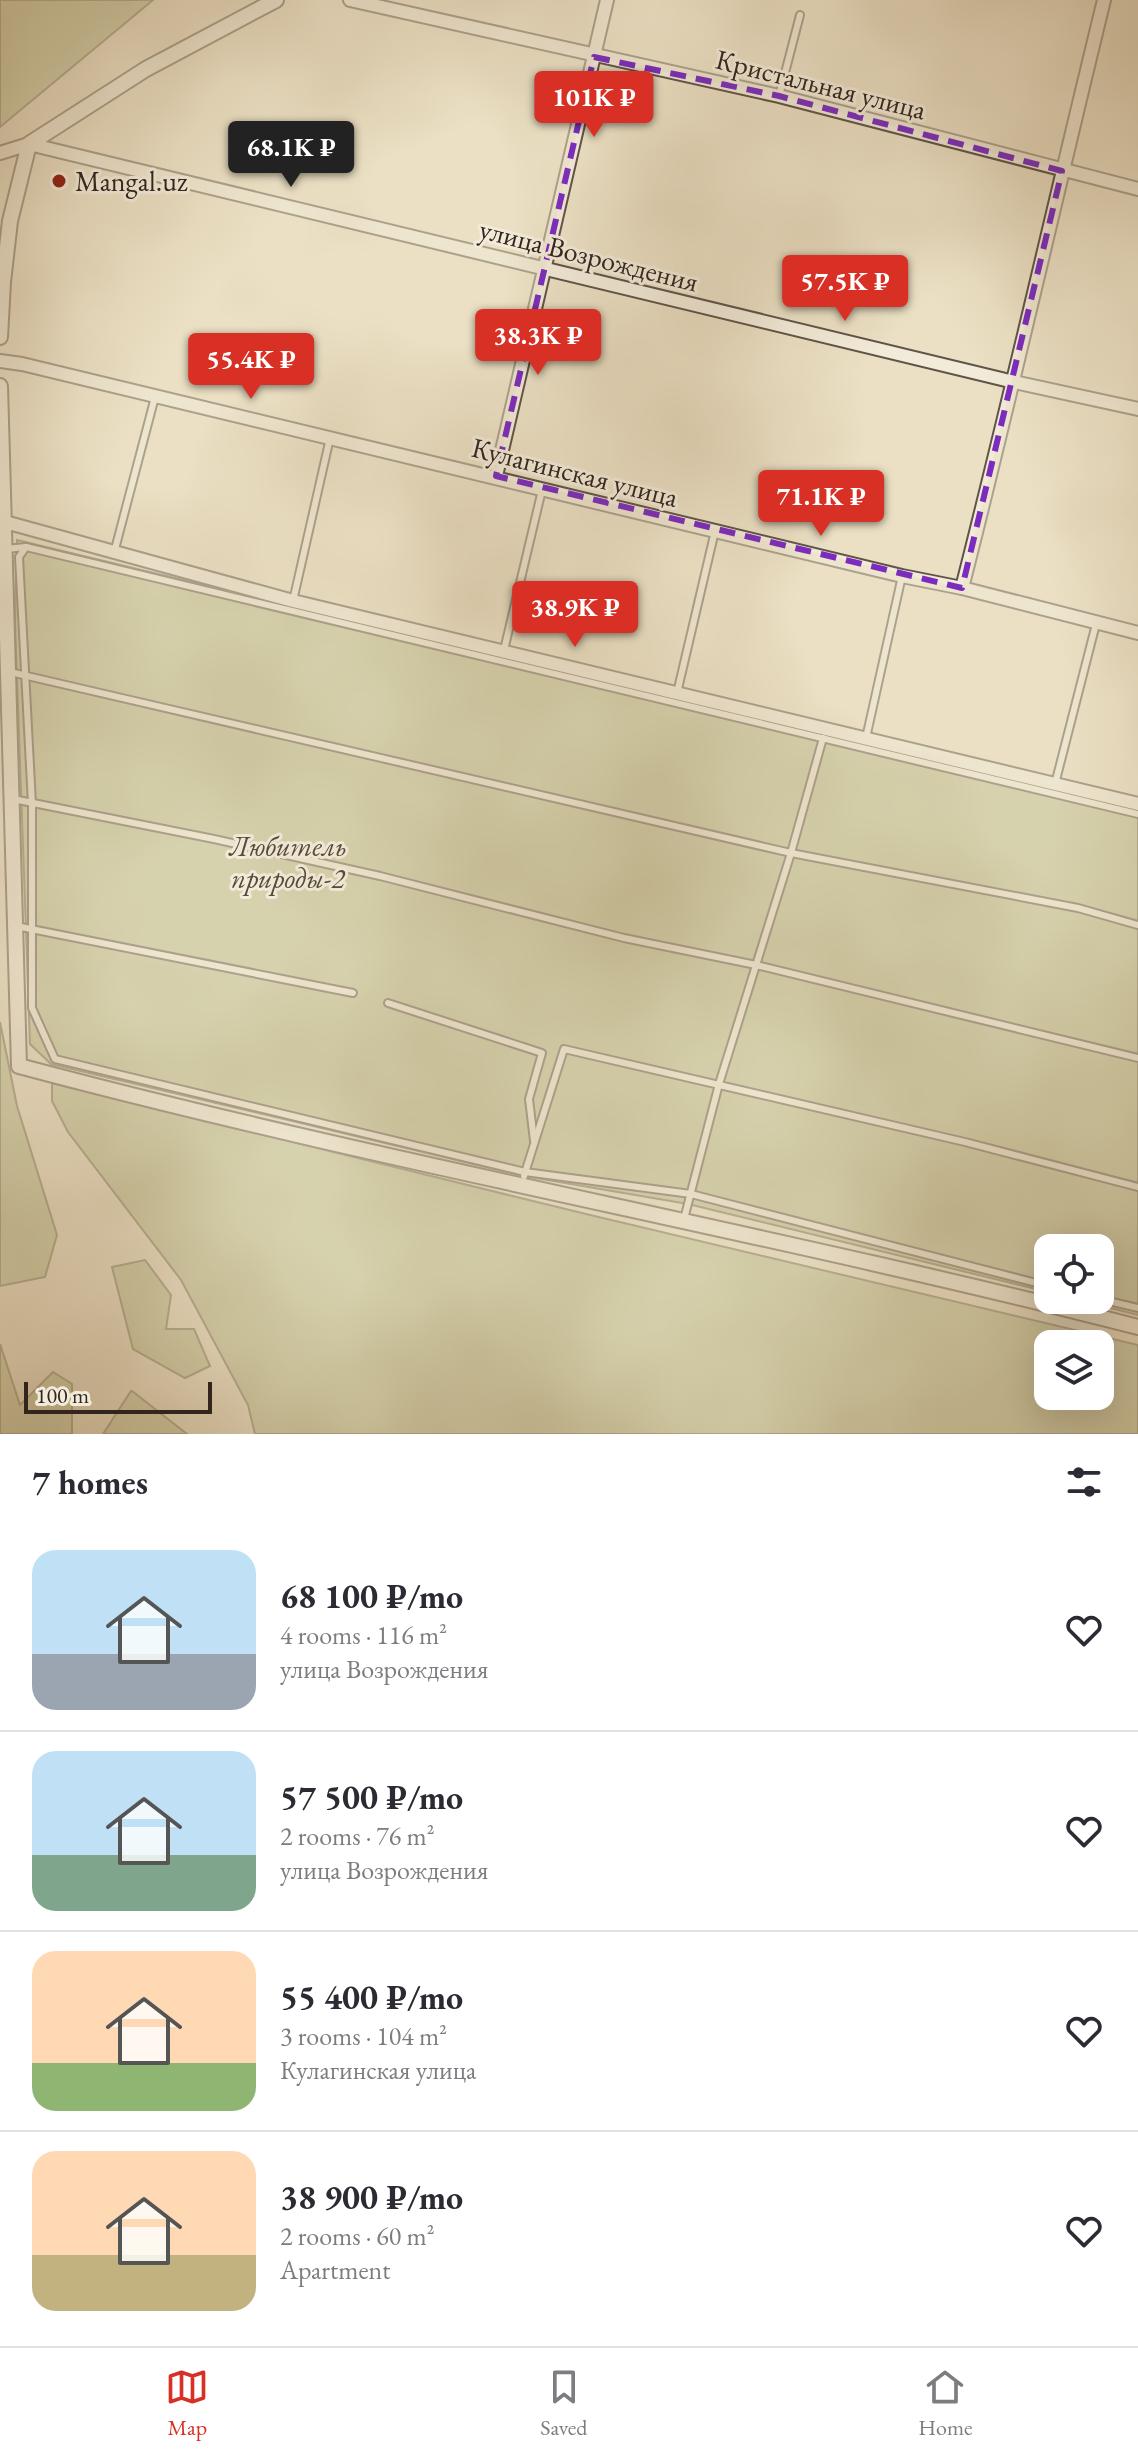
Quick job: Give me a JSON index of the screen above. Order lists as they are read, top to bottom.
{
  "streets": {
    "street": ["Кристальная улица", "улица Возрождения", "Кулагинская улица"]
  },
  "parks": ["Любитель природы-2"],
  "places": ["Mangal.uz"],
  "scale_bar": "100 m",
  "page": {
    "price": [
      "101K ₽",
      "68.1K ₽",
      "57.5K ₽",
      "38.3K ₽",
      "55.4K ₽",
      "71.1K ₽",
      "38.9K ₽"
    ],
    "scale": "100 m",
    "heading": "7 homes",
    "list": [
      {
        "name": "68 100 ₽/mo",
        "note": "4 rooms · 116 m² · улица Возрождения"
      },
      {
        "name": "57 500 ₽/mo",
        "note": "2 rooms · 76 m² · улица Возрождения"
      },
      {
        "name": "55 400 ₽/mo",
        "note": "3 rooms · 104 m² · Кулагинская улица"
      },
      {
        "name": "38 900 ₽/mo",
        "note": "2 rooms · 60 m² · Apartment"
      }
    ],
    "tabs": ["Map", "Saved", "Home"]
  }
}
